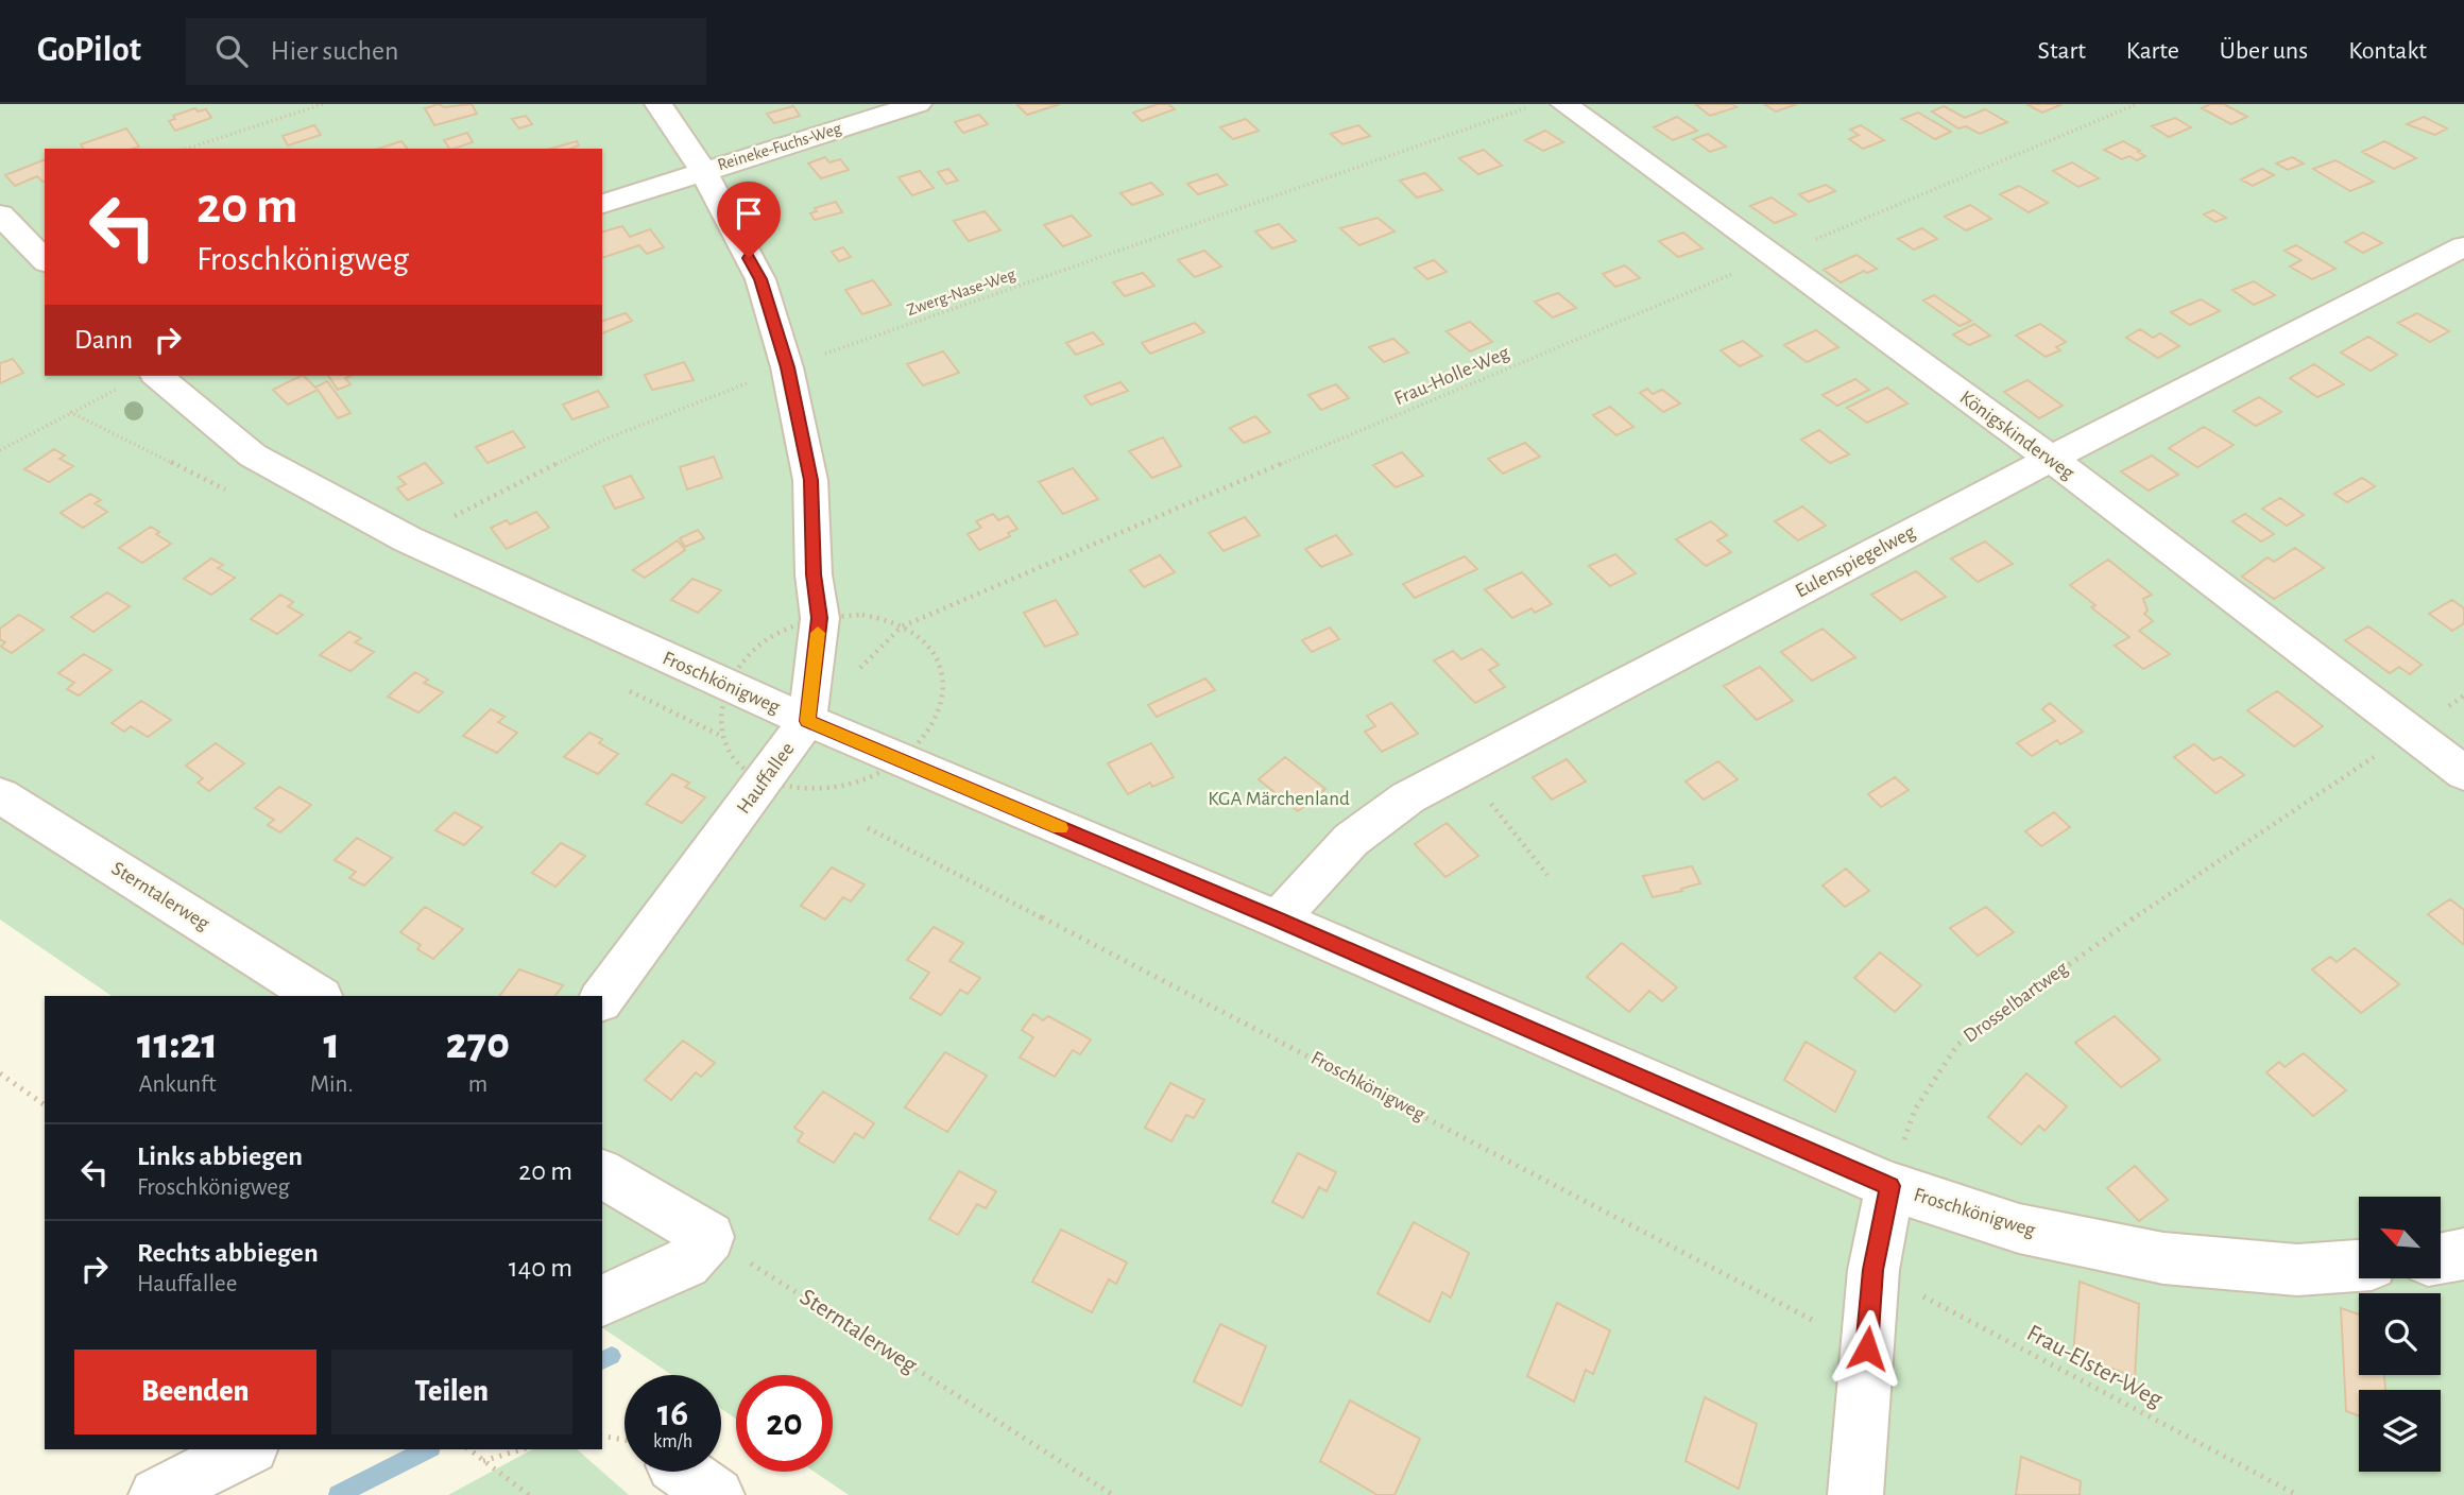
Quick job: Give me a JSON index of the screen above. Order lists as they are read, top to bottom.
{
  "streets": {
    "street": [
      "Reineke-Fuchs-Weg",
      "Königskinderweg",
      "Eulenspiegelweg",
      "Froschkönigweg",
      "Hauffallee",
      "Sterntalerweg"
    ],
    "path": [
      "Zwerg-Nase-Weg",
      "Frau-Holle-Weg",
      "Drosselbartweg",
      "Frau-Elster-Weg"
    ]
  },
  "crossings": [
    ["Reineke-Fuchs-Weg", "Hauffallee"],
    ["Zwerg-Nase-Weg", "Froschkönigweg"],
    ["Zwerg-Nase-Weg", "Hauffallee"],
    ["Frau-Holle-Weg", "Königskinderweg"],
    ["Frau-Holle-Weg", "Froschkönigweg"],
    ["Frau-Holle-Weg", "Hauffallee"],
    ["Königskinderweg", "Eulenspiegelweg"],
    ["Königskinderweg", "Drosselbartweg"],
    ["Eulenspiegelweg", "Froschkönigweg"],
    ["Froschkönigweg", "Hauffallee"],
    ["Froschkönigweg", "Drosselbartweg"]
  ],
  "parks": ["KGA Märchenland"],
  "north": "top left",
  "page": {
    "header": "GoPilot",
    "search": "Hier suchen",
    "nav": [
      "Start",
      "Karte",
      "Über uns",
      "Kontakt"
    ],
    "turn": ["20 m", "Froschkönigweg"],
    "then": "Dann",
    "eta": [
      "11:21",
      "Ankunft",
      "1",
      "Min.",
      "270",
      "m"
    ],
    "list": [
      {
        "name": "Links abbiegen",
        "note": "Froschkönigweg",
        "value": "20 m"
      },
      {
        "name": "Rechts abbiegen",
        "note": "Hauffallee",
        "value": "140 m"
      }
    ],
    "buttons": ["Beenden", "Teilen"],
    "speed": "16 km/h",
    "limit": "20"
  }
}
